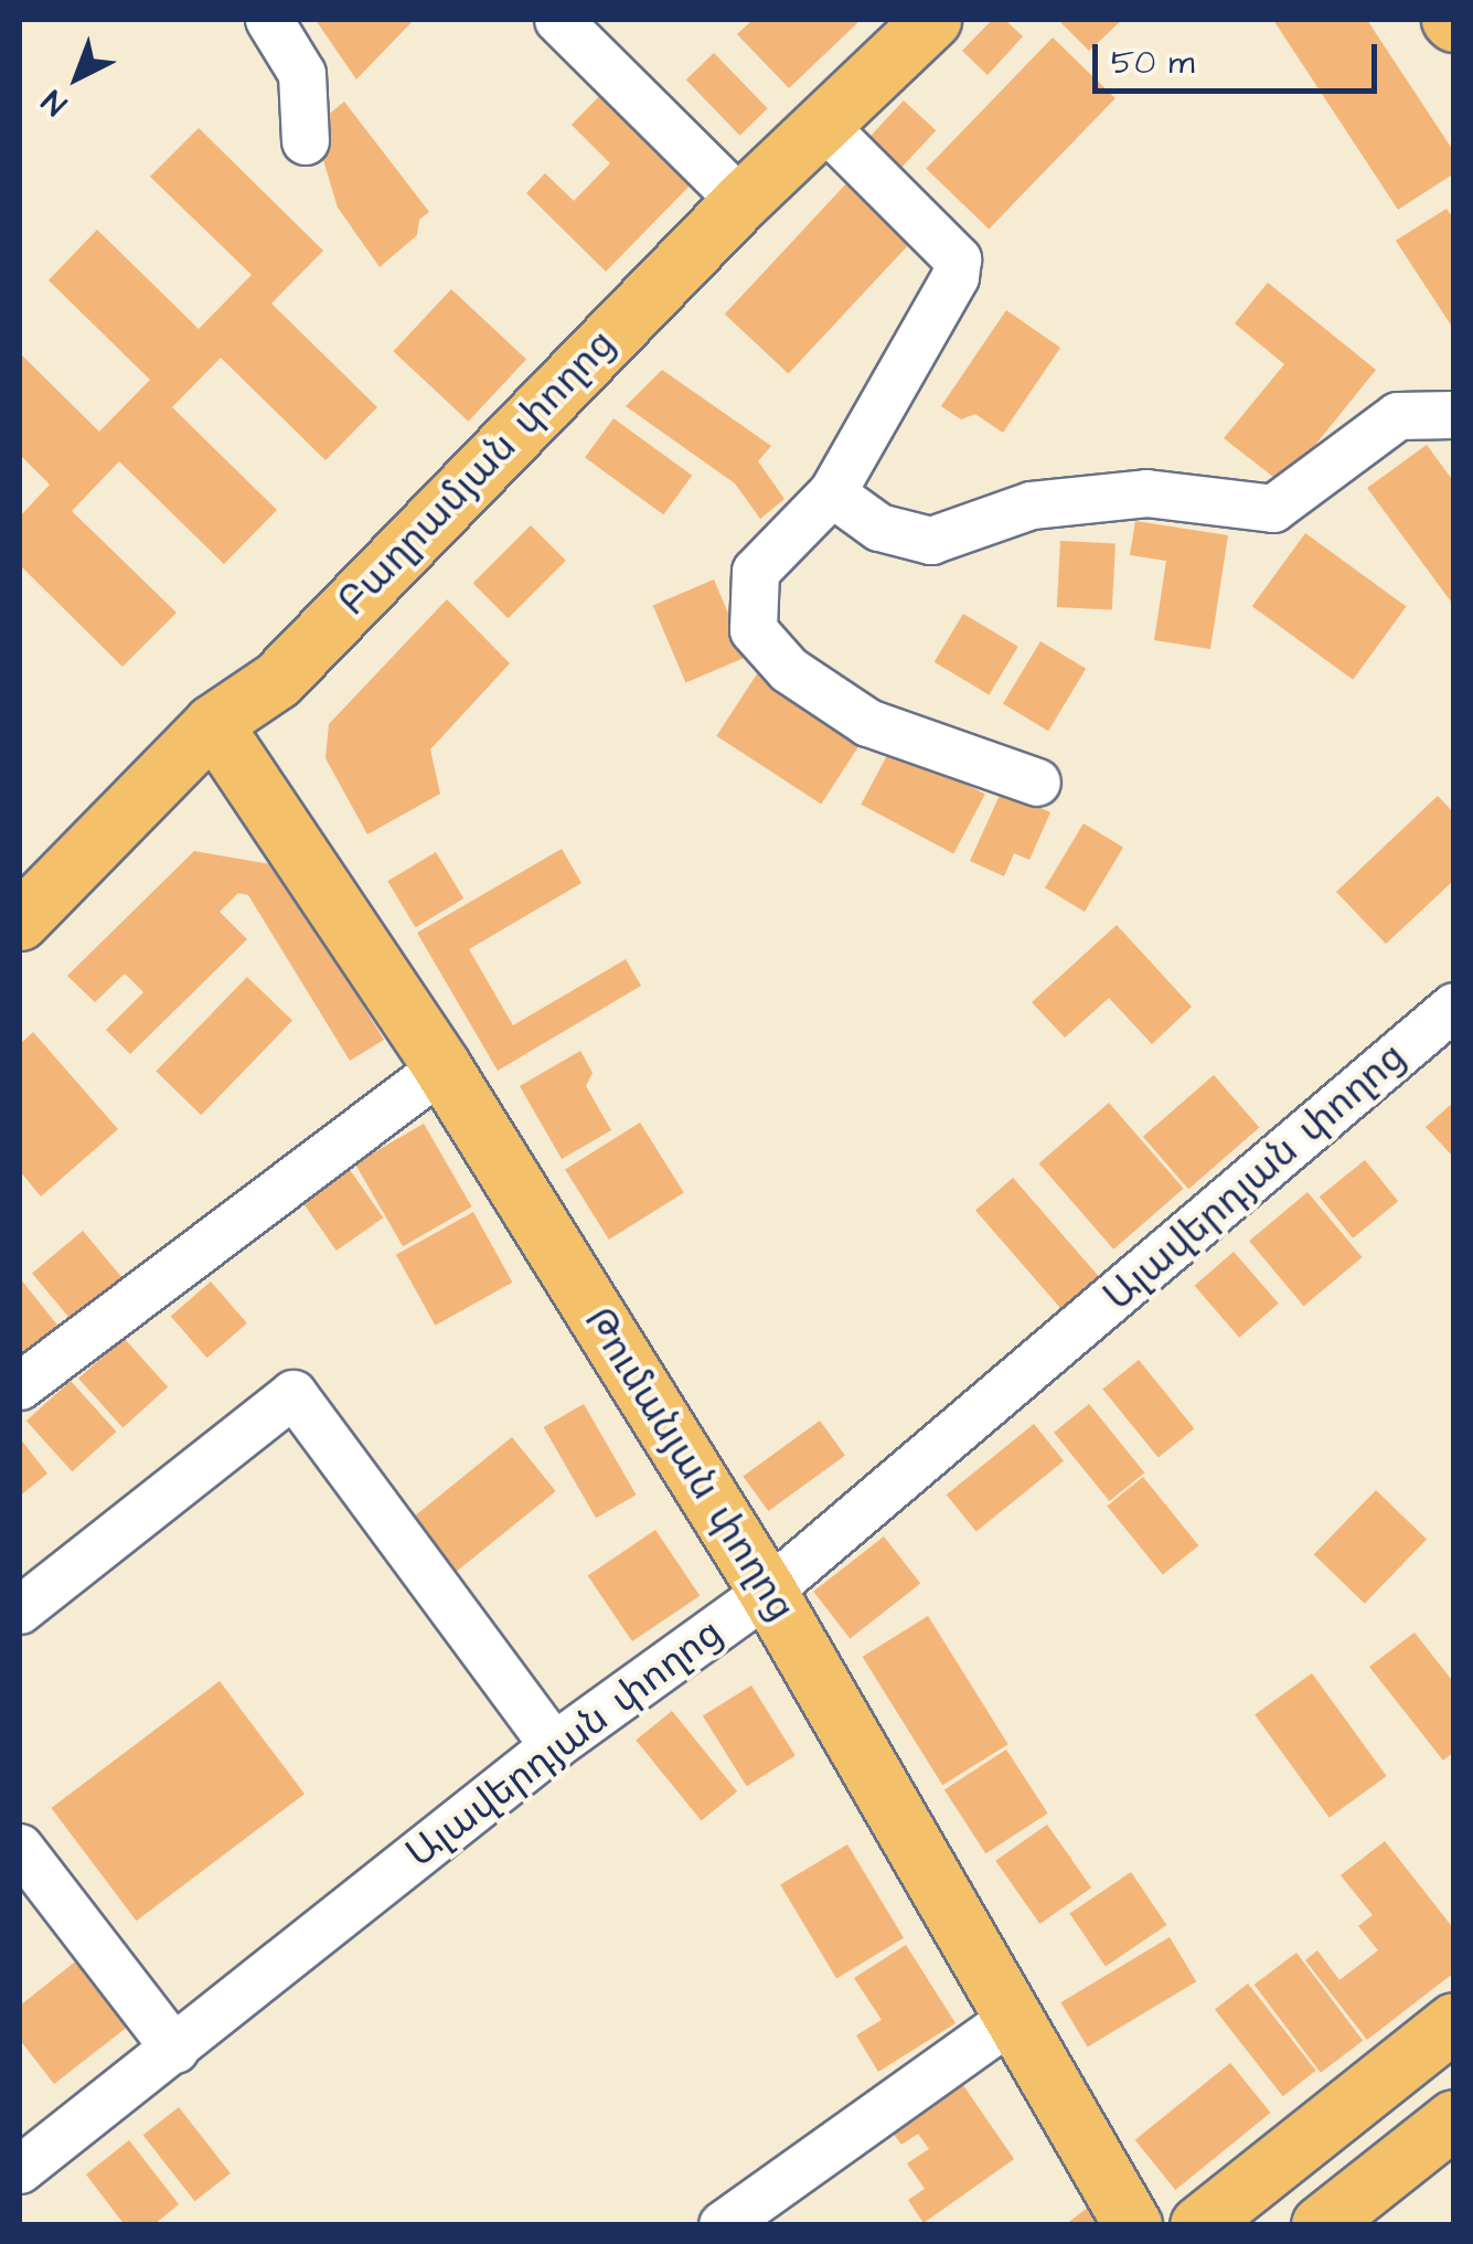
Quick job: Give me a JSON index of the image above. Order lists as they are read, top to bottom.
{
  "streets": {
    "main road": ["Բաղրամյան փողոց", "Թումանյան փողոց"],
    "street": ["Ալավերդյան փողոց"]
  },
  "crossings": [
    ["Բաղրամյան փողոց", "Թումանյան փողոց"],
    ["Ալավերդյան փողոց", "Թումանյան փողոց"]
  ],
  "scale_bar": "50 m",
  "north": "bottom left"
}
